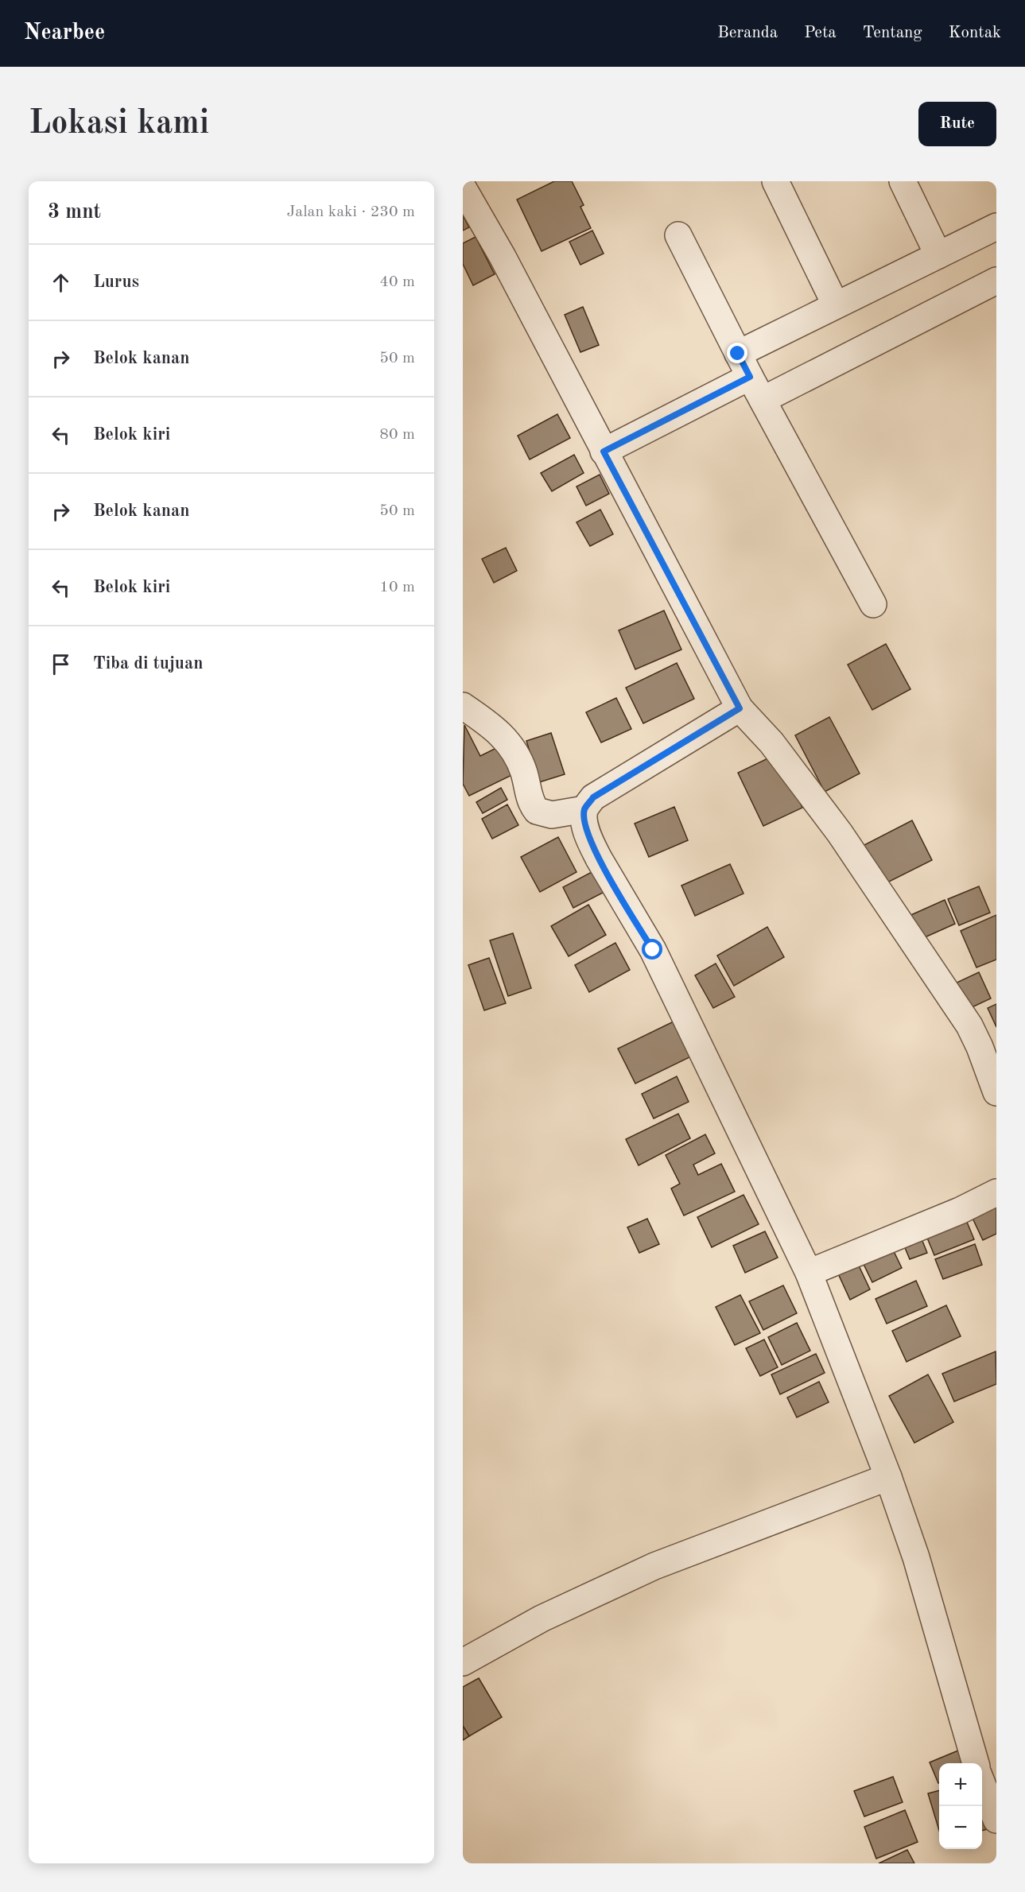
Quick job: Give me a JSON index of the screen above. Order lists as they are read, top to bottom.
{
  "page": {
    "header": "Nearbee",
    "nav": [
      "Beranda",
      "Peta",
      "Tentang",
      "Kontak"
    ],
    "buttons": "Rute",
    "title": "Lokasi kami",
    "heading": ["3 mnt", "Jalan kaki · 230 m"],
    "list": [
      ["Lurus", "40 m"],
      ["Belok kanan", "50 m"],
      ["Belok kiri", "80 m"],
      ["Belok kanan", "50 m"],
      ["Belok kiri", "10 m"],
      "Tiba di tujuan"
    ],
    "map_buttons": ["+", "−"]
  }
}
